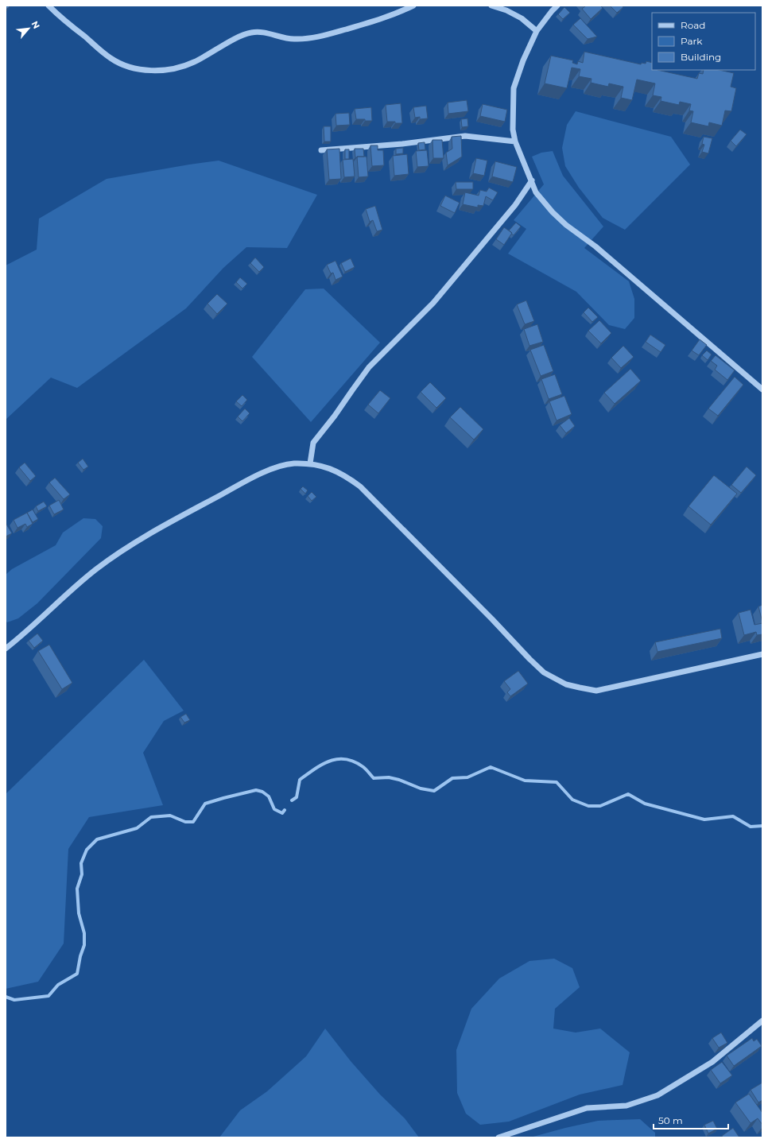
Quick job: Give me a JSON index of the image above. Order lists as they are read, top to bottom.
{
  "legend": ["Road", "Park", "Building"],
  "scale_bar": "50 m",
  "north": "top right"
}
